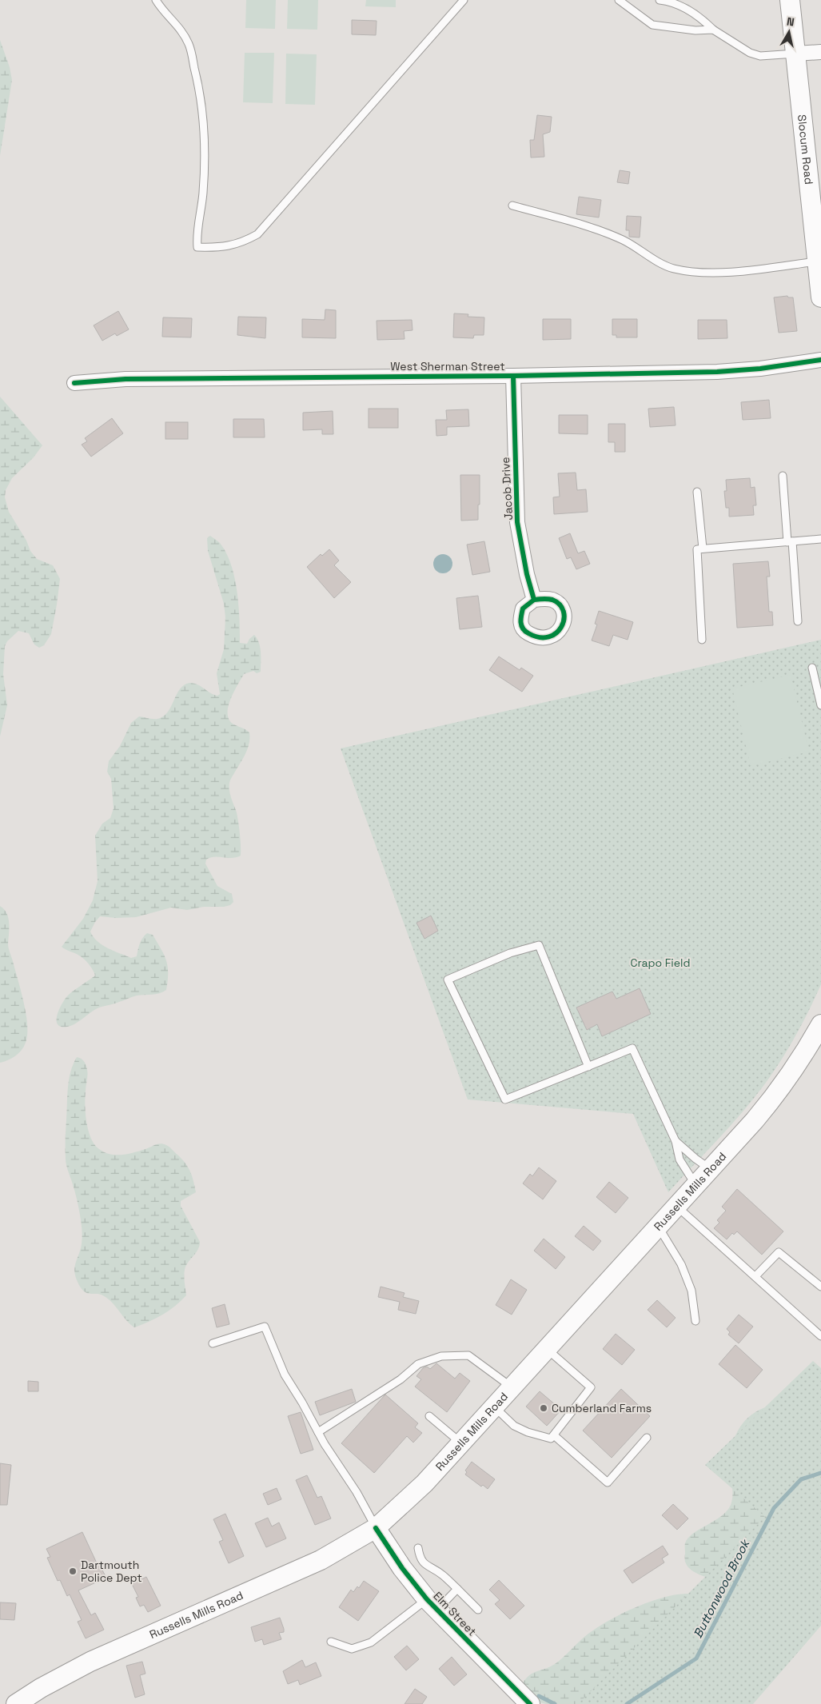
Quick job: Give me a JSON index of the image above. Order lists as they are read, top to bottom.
{
  "streets": {
    "main road": ["Slocum Road", "Russells Mills Road", "Elm Street"],
    "street": ["West Sherman Street", "Jacob Drive"]
  },
  "crossings": [
    ["West Sherman Street", "Jacob Drive"],
    ["Russells Mills Road", "Elm Street"]
  ],
  "water": ["Buttonwood Brook"],
  "parks": ["Crapo Field"],
  "places": ["Cumberland Farms", "Dartmouth Police Dept"],
  "north": "top"
}
